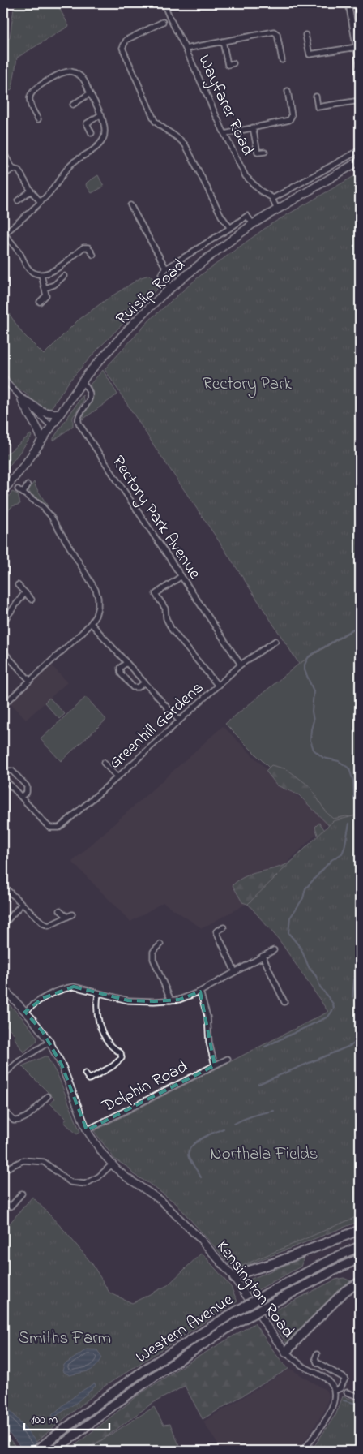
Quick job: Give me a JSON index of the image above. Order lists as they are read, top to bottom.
{
  "streets": {
    "highway": ["Western Avenue"],
    "main road": ["Ruislip Road"],
    "street": [
      "Wayfarer Road",
      "Rectory Park Avenue",
      "Greenhill Gardens",
      "Dolphin Road",
      "Kensington Road"
    ]
  },
  "crossings": [
    ["Wayfarer Road", "Ruislip Road"],
    ["Ruislip Road", "Rectory Park Avenue"],
    ["Rectory Park Avenue", "Greenhill Gardens"],
    ["Dolphin Road", "Kensington Road"]
  ],
  "parks": ["Rectory Park", "Northala Fields", "Smiths Farm"],
  "scale_bar": "100 m"
}
